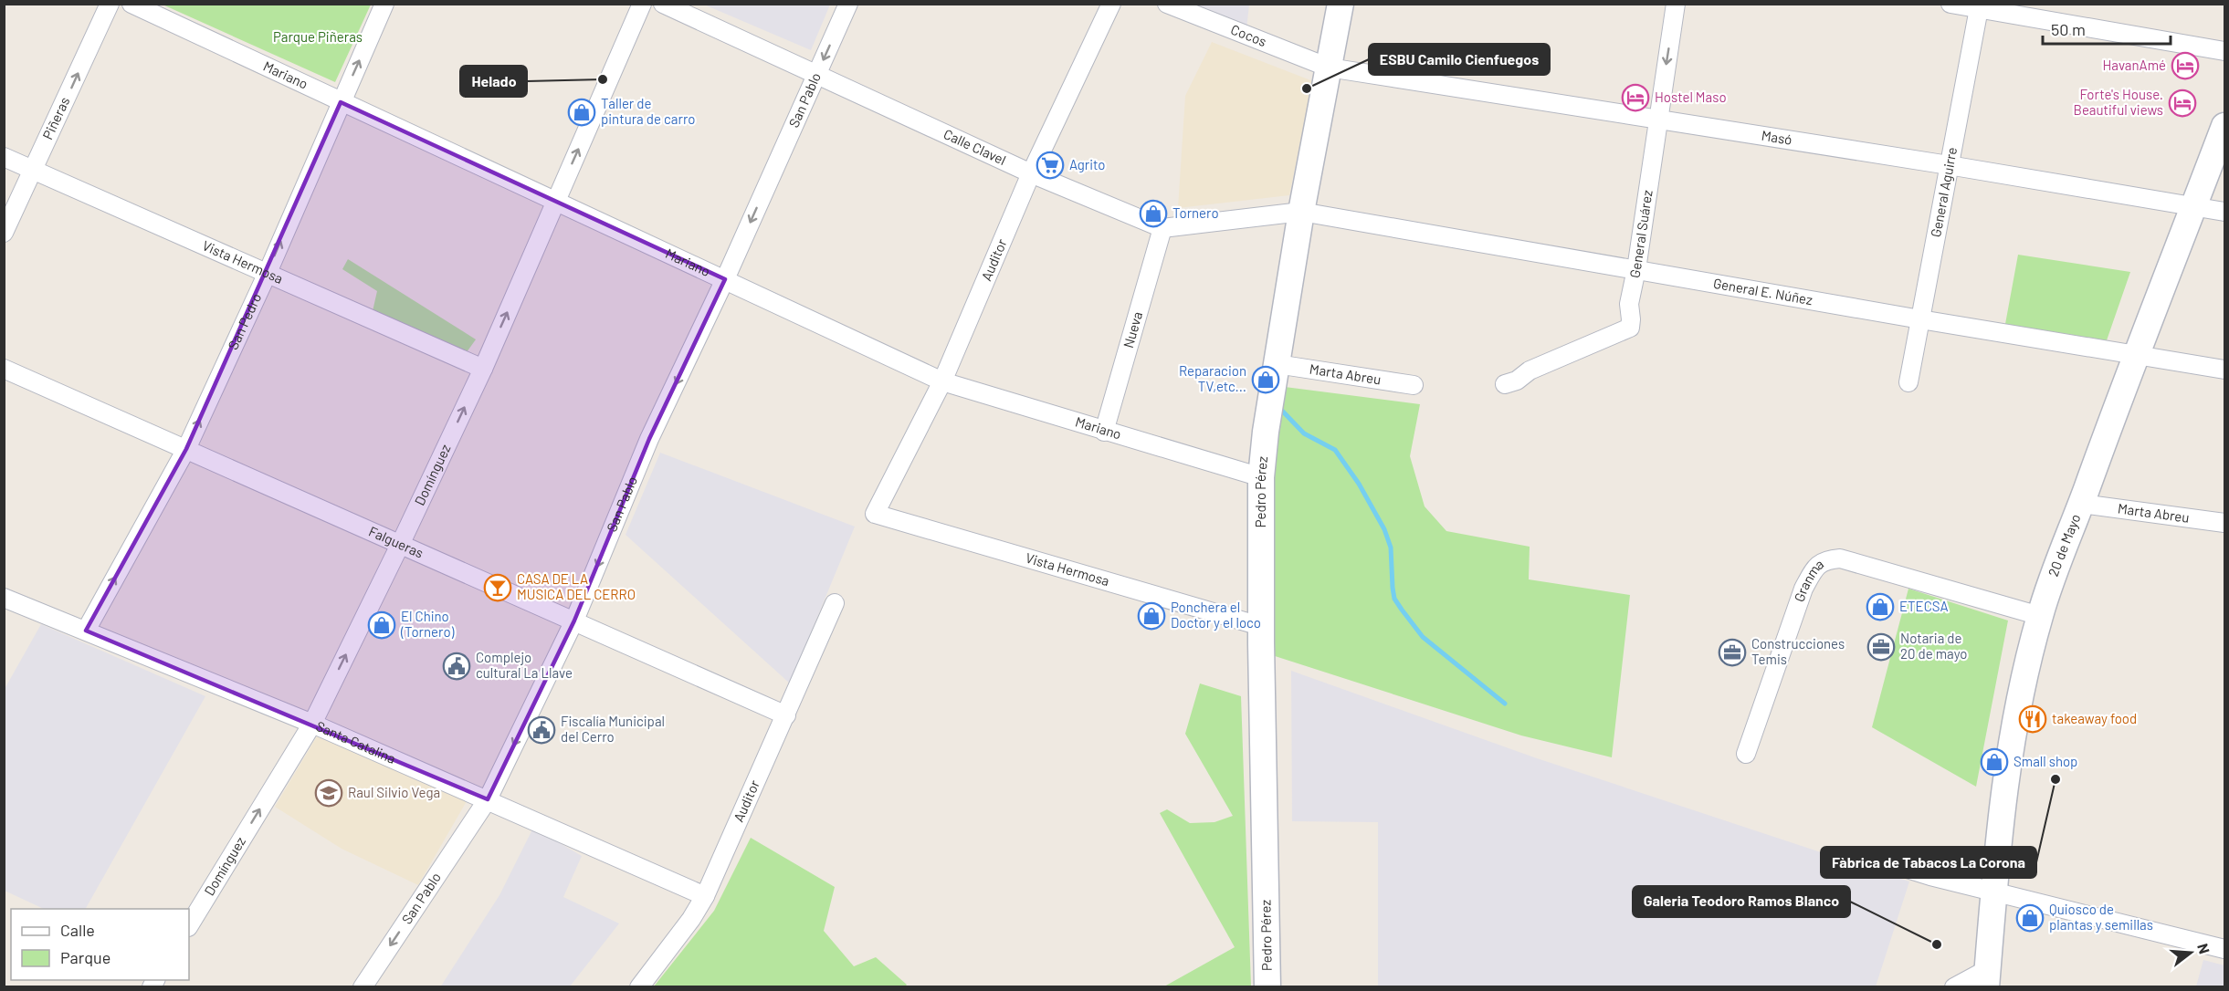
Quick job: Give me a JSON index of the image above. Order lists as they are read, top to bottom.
{
  "streets": {
    "street": [
      "Cocos",
      "Mariano",
      "San Pablo",
      "Piñeras",
      "Masó",
      "Calle Clavel",
      "General Aguirre",
      "General Suárez",
      "Auditor",
      "Vista Hermosa",
      "General E. Núñez",
      "San Pedro",
      "Nueva",
      "Marta Abreu",
      "Domínguez",
      "Pedro Pérez",
      "Falgueras",
      "20 de Mayo",
      "Granma",
      "Santa Catalina"
    ]
  },
  "crossings": [
    ["Cocos", "Masó"],
    ["Cocos", "Pedro Pérez"],
    ["Mariano", "San Pablo"],
    ["Mariano", "Auditor"],
    ["Mariano", "San Pedro"],
    ["Mariano", "Nueva"],
    ["Mariano", "Domínguez"],
    ["Mariano", "Pedro Pérez"],
    ["San Pablo", "Calle Clavel"],
    ["San Pablo", "Falgueras"],
    ["San Pablo", "Santa Catalina"],
    ["Piñeras", "Vista Hermosa"],
    ["Masó", "General Aguirre"],
    ["Masó", "General Suárez"],
    ["Masó", "Pedro Pérez"],
    ["Masó", "20 de Mayo"],
    ["Calle Clavel", "Auditor"],
    ["Calle Clavel", "General E. Núñez"],
    ["Calle Clavel", "Nueva"],
    ["Calle Clavel", "Pedro Pérez"],
    ["General Aguirre", "General E. Núñez"],
    ["General Suárez", "General E. Núñez"],
    ["Auditor", "Vista Hermosa"],
    ["Auditor", "Falgueras"],
    ["Auditor", "Santa Catalina"],
    ["Vista Hermosa", "San Pedro"],
    ["Vista Hermosa", "Domínguez"],
    ["Vista Hermosa", "Pedro Pérez"],
    ["General E. Núñez", "Pedro Pérez"],
    ["General E. Núñez", "20 de Mayo"],
    ["San Pedro", "Falgueras"],
    ["San Pedro", "Santa Catalina"],
    ["Marta Abreu", "Pedro Pérez"],
    ["Marta Abreu", "20 de Mayo"],
    ["Domínguez", "Falgueras"],
    ["Domínguez", "Santa Catalina"],
    ["20 de Mayo", "Granma"]
  ],
  "one_way": [
    "San Pablo",
    "Piñeras",
    "San Pedro",
    "Domínguez"
  ],
  "parks": ["Parque Piñeras"],
  "places": {
    "hotel": ["HavanAmé", "Hostel Maso", "Forte's House. Beautiful views"],
    "other": [
      "Helado",
      "ESBU Camilo Cienfuegos",
      "Fàbrica de Tabacos La Corona",
      "Galeria Teodoro Ramos Blanco"
    ],
    "shop": [
      "Taller de pintura de carro",
      "Tornero",
      "Reparacion TV,etc...",
      "ETECSA",
      "Ponchera el Doctor y el loco",
      "El Chino (Tornero)",
      "Small shop",
      "Quiosco de plantas y semillas"
    ],
    "supermarket": ["Agrito"],
    "bar": ["CASA DE LA MUSICA DEL CERRO"],
    "office": ["Notaria de 20 de mayo", "Construcciones Temis"],
    "public building": ["Complejo cultural La Llave", "Fiscalía Municipal del Cerro"],
    "restaurant": ["takeaway food"],
    "school or university": ["Raul Silvio Vega"]
  },
  "legend": ["Calle", "Parque"],
  "scale_bar": "50 m",
  "north": "right"
}
